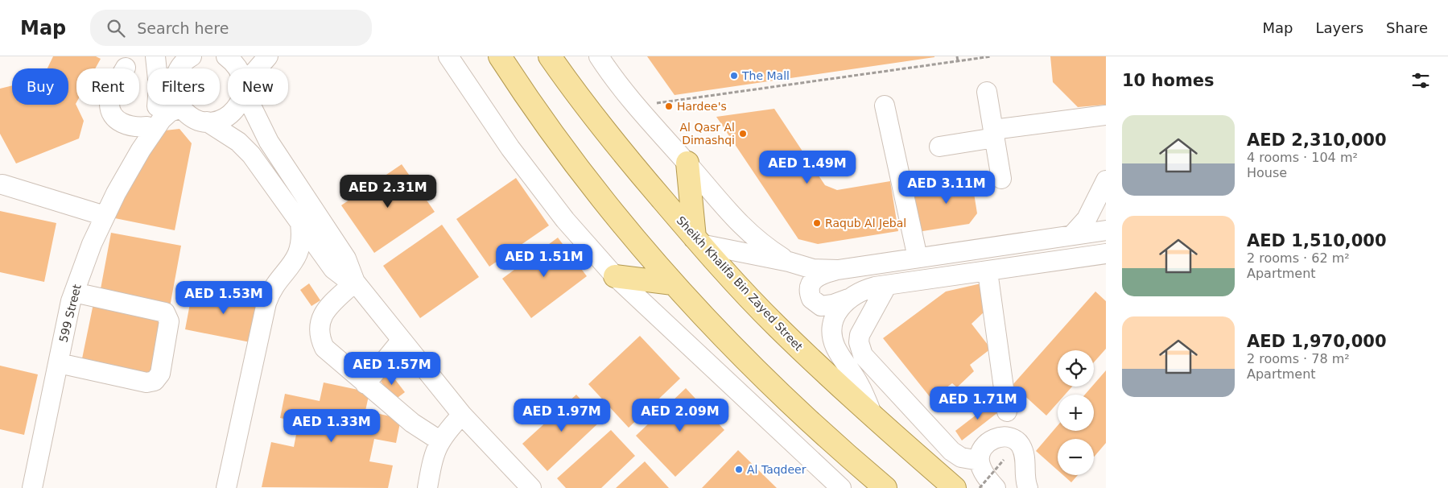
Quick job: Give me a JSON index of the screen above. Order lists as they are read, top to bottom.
{
  "streets": {
    "main road": ["Sheikh Khalifa Bin Zayed Street"],
    "street": ["599 Street"]
  },
  "places": [
    "The Mall",
    "Hardee's",
    "Al Qasr Al Dimashqi",
    "Raqub Al Jebal",
    "Al Taqdeer"
  ],
  "page": {
    "header": "Map",
    "search": "Search here",
    "nav": ["Map", "Layers", "Share"],
    "heading": "10 homes",
    "chip": [
      "Buy",
      "Rent",
      "Filters",
      "New"
    ],
    "list": [
      {
        "name": "AED 2,310,000",
        "note": "4 rooms · 104 m² · House"
      },
      {
        "name": "AED 1,510,000",
        "note": "2 rooms · 62 m² · Apartment"
      },
      {
        "name": "AED 1,970,000",
        "note": "2 rooms · 78 m² · Apartment"
      }
    ],
    "price": [
      "AED 1.49M",
      "AED 3.11M",
      "AED 2.31M",
      "AED 1.51M",
      "AED 1.53M",
      "AED 1.57M",
      "AED 1.71M",
      "AED 1.97M",
      "AED 2.09M",
      "AED 1.33M"
    ],
    "map_buttons": ["+", "−"]
  }
}
